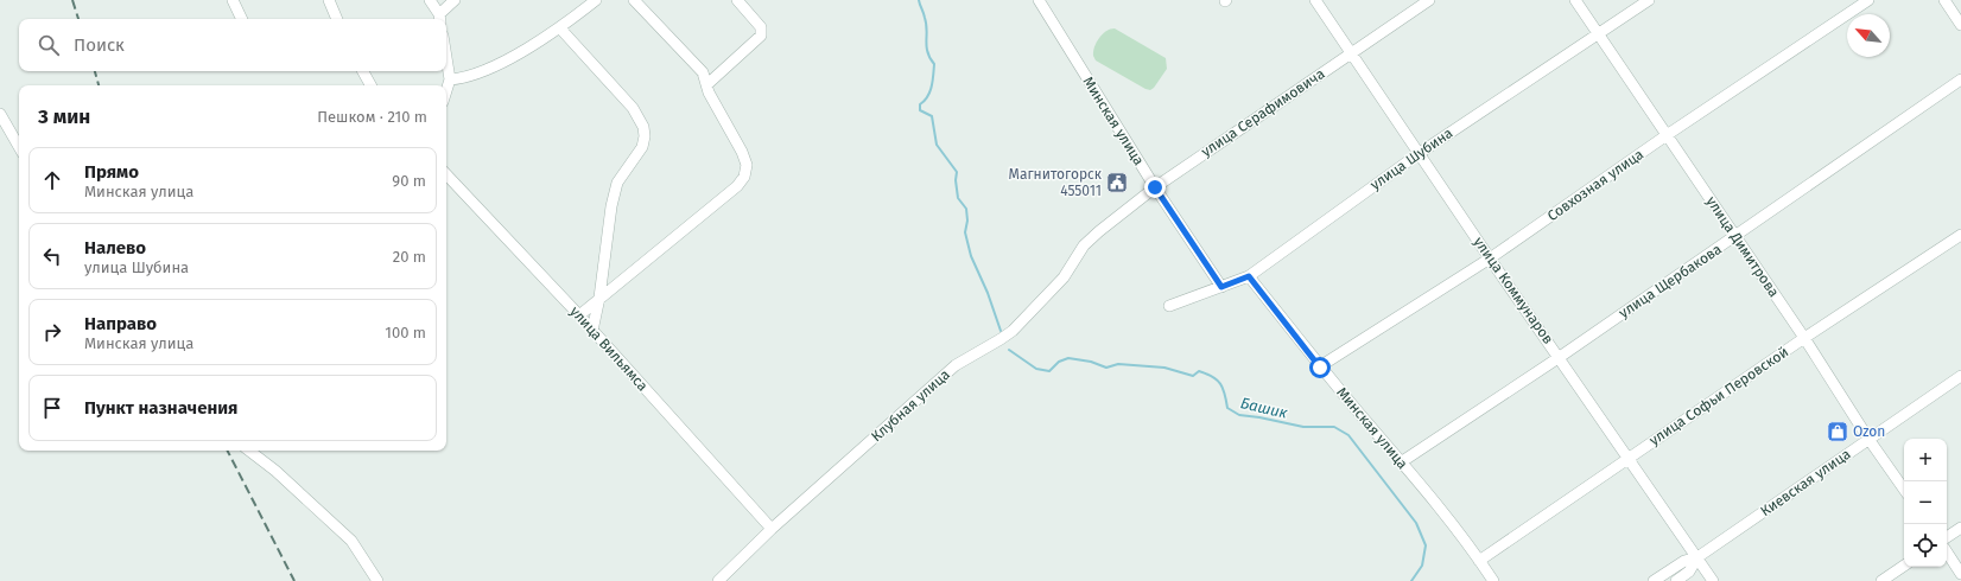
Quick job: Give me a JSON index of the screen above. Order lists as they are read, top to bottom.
{
  "streets": {
    "street": [
      "улица Серафимовича",
      "Минская улица",
      "улица Шубина",
      "Совхозная улица",
      "улица Димитрова",
      "улица Щербакова",
      "улица Коммунаров",
      "улица Вильямса",
      "улица Софьи Перовской",
      "Клубная улица",
      "Киевская улица"
    ]
  },
  "crossings": [
    ["улица Серафимовича", "Минская улица"],
    ["улица Серафимовича", "улица Коммунаров"],
    ["улица Серафимовича", "Клубная улица"],
    ["Минская улица", "улица Шубина"],
    ["Минская улица", "Совхозная улица"],
    ["Минская улица", "улица Щербакова"],
    ["Минская улица", "улица Софьи Перовской"],
    ["улица Шубина", "улица Димитрова"],
    ["улица Шубина", "улица Коммунаров"],
    ["Совхозная улица", "улица Димитрова"],
    ["Совхозная улица", "улица Коммунаров"],
    ["улица Димитрова", "улица Щербакова"],
    ["улица Димитрова", "улица Софьи Перовской"],
    ["улица Димитрова", "Киевская улица"],
    ["улица Щербакова", "улица Коммунаров"],
    ["улица Коммунаров", "улица Софьи Перовской"],
    ["улица Коммунаров", "Киевская улица"],
    ["улица Вильямса", "Клубная улица"]
  ],
  "water": ["Башик"],
  "places": {
    "public building": ["Магнитогорск 455011"],
    "shop": ["Ozon"]
  },
  "north": "top left",
  "page": {
    "search": "Поиск",
    "heading": ["3 мин", "Пешком · 210 m"],
    "list": [
      ["Прямо", "Минская улица", "90 m"],
      ["Налево", "улица Шубина", "20 m"],
      ["Направо", "Минская улица", "100 m"],
      "Пункт назначения"
    ],
    "map_buttons": ["+", "−"]
  }
}
